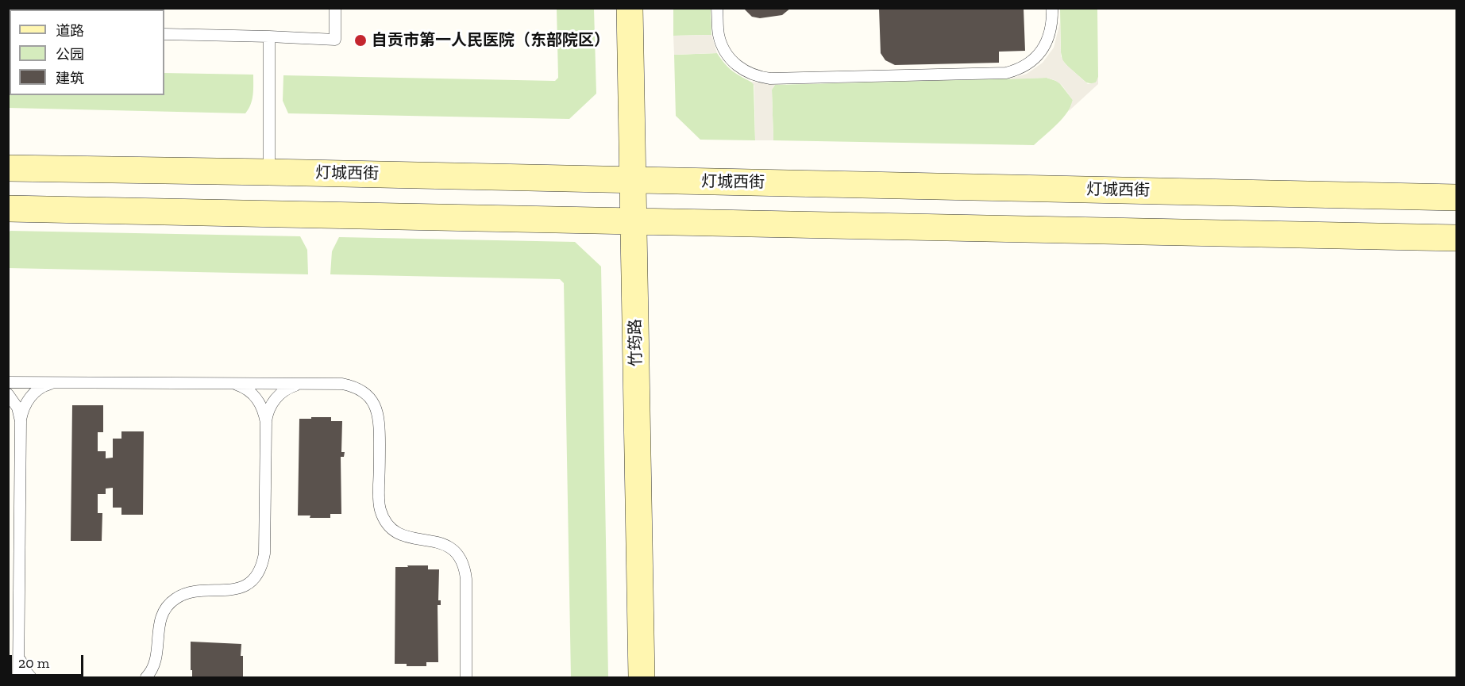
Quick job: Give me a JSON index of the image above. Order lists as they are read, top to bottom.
{
  "streets": {
    "street": ["灯城西街", "竹筠路"]
  },
  "crossings": [
    ["灯城西街", "竹筠路"]
  ],
  "places": ["自贡市第一人民医院（东部院区）"],
  "legend": ["道路", "公园", "建筑"],
  "scale_bar": "20 m"
}
